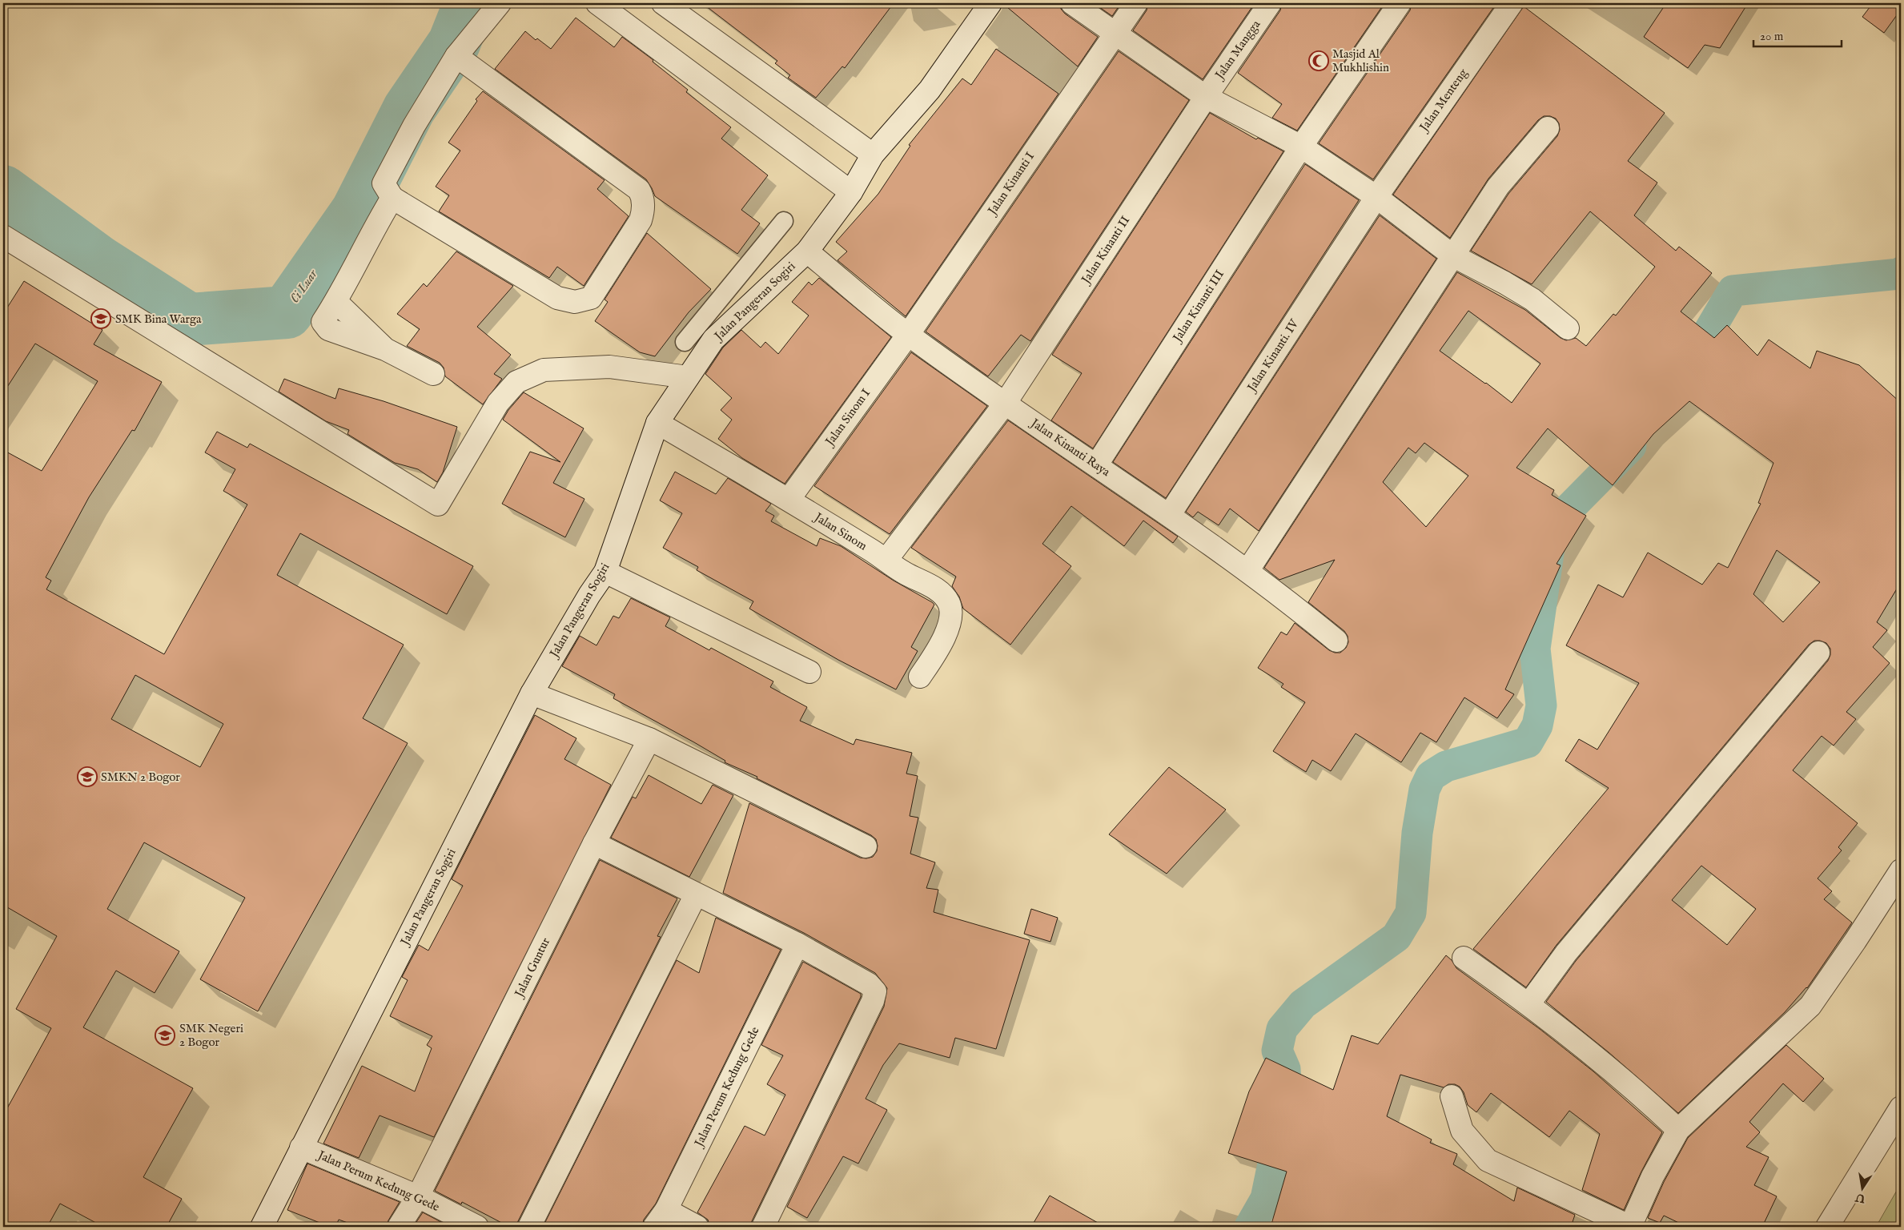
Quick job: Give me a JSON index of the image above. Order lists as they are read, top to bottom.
{
  "streets": {
    "street": [
      "Jalan Mangga",
      "Jalan Menteng",
      "Jalan Kinanti I",
      "Jalan Kinanti II",
      "Jalan Pangeran Sogiri",
      "Jalan Kinanti III",
      "Jalan Kinanti. IV",
      "Jalan Sinom I",
      "Jalan Kinanti Raya",
      "Jalan Sinom",
      "Jalan Guntur",
      "Jalan Perum Kedung Gede"
    ]
  },
  "crossings": [
    ["Jalan Mangga", "Jalan Kinanti II"],
    ["Jalan Menteng", "Jalan Kinanti. IV"],
    ["Jalan Kinanti I", "Jalan Sinom I"],
    ["Jalan Kinanti I", "Jalan Kinanti Raya"],
    ["Jalan Kinanti II", "Jalan Kinanti Raya"],
    ["Jalan Kinanti II", "Jalan Sinom"],
    ["Jalan Pangeran Sogiri", "Jalan Kinanti Raya"],
    ["Jalan Pangeran Sogiri", "Jalan Sinom"],
    ["Jalan Pangeran Sogiri", "Jalan Perum Kedung Gede"],
    ["Jalan Kinanti III", "Jalan Kinanti Raya"],
    ["Jalan Kinanti. IV", "Jalan Kinanti Raya"],
    ["Jalan Sinom I", "Jalan Kinanti Raya"],
    ["Jalan Sinom I", "Jalan Sinom"],
    ["Jalan Guntur", "Jalan Perum Kedung Gede"]
  ],
  "water": ["Ci Luar"],
  "places": {
    "mosque": ["Masjid Al Mukhlishin"],
    "school or university": ["SMK Bina Warga", "SMKN 2 Bogor", "SMK Negeri 2 Bogor"]
  },
  "scale_bar": "20 m",
  "north": "bottom"
}
